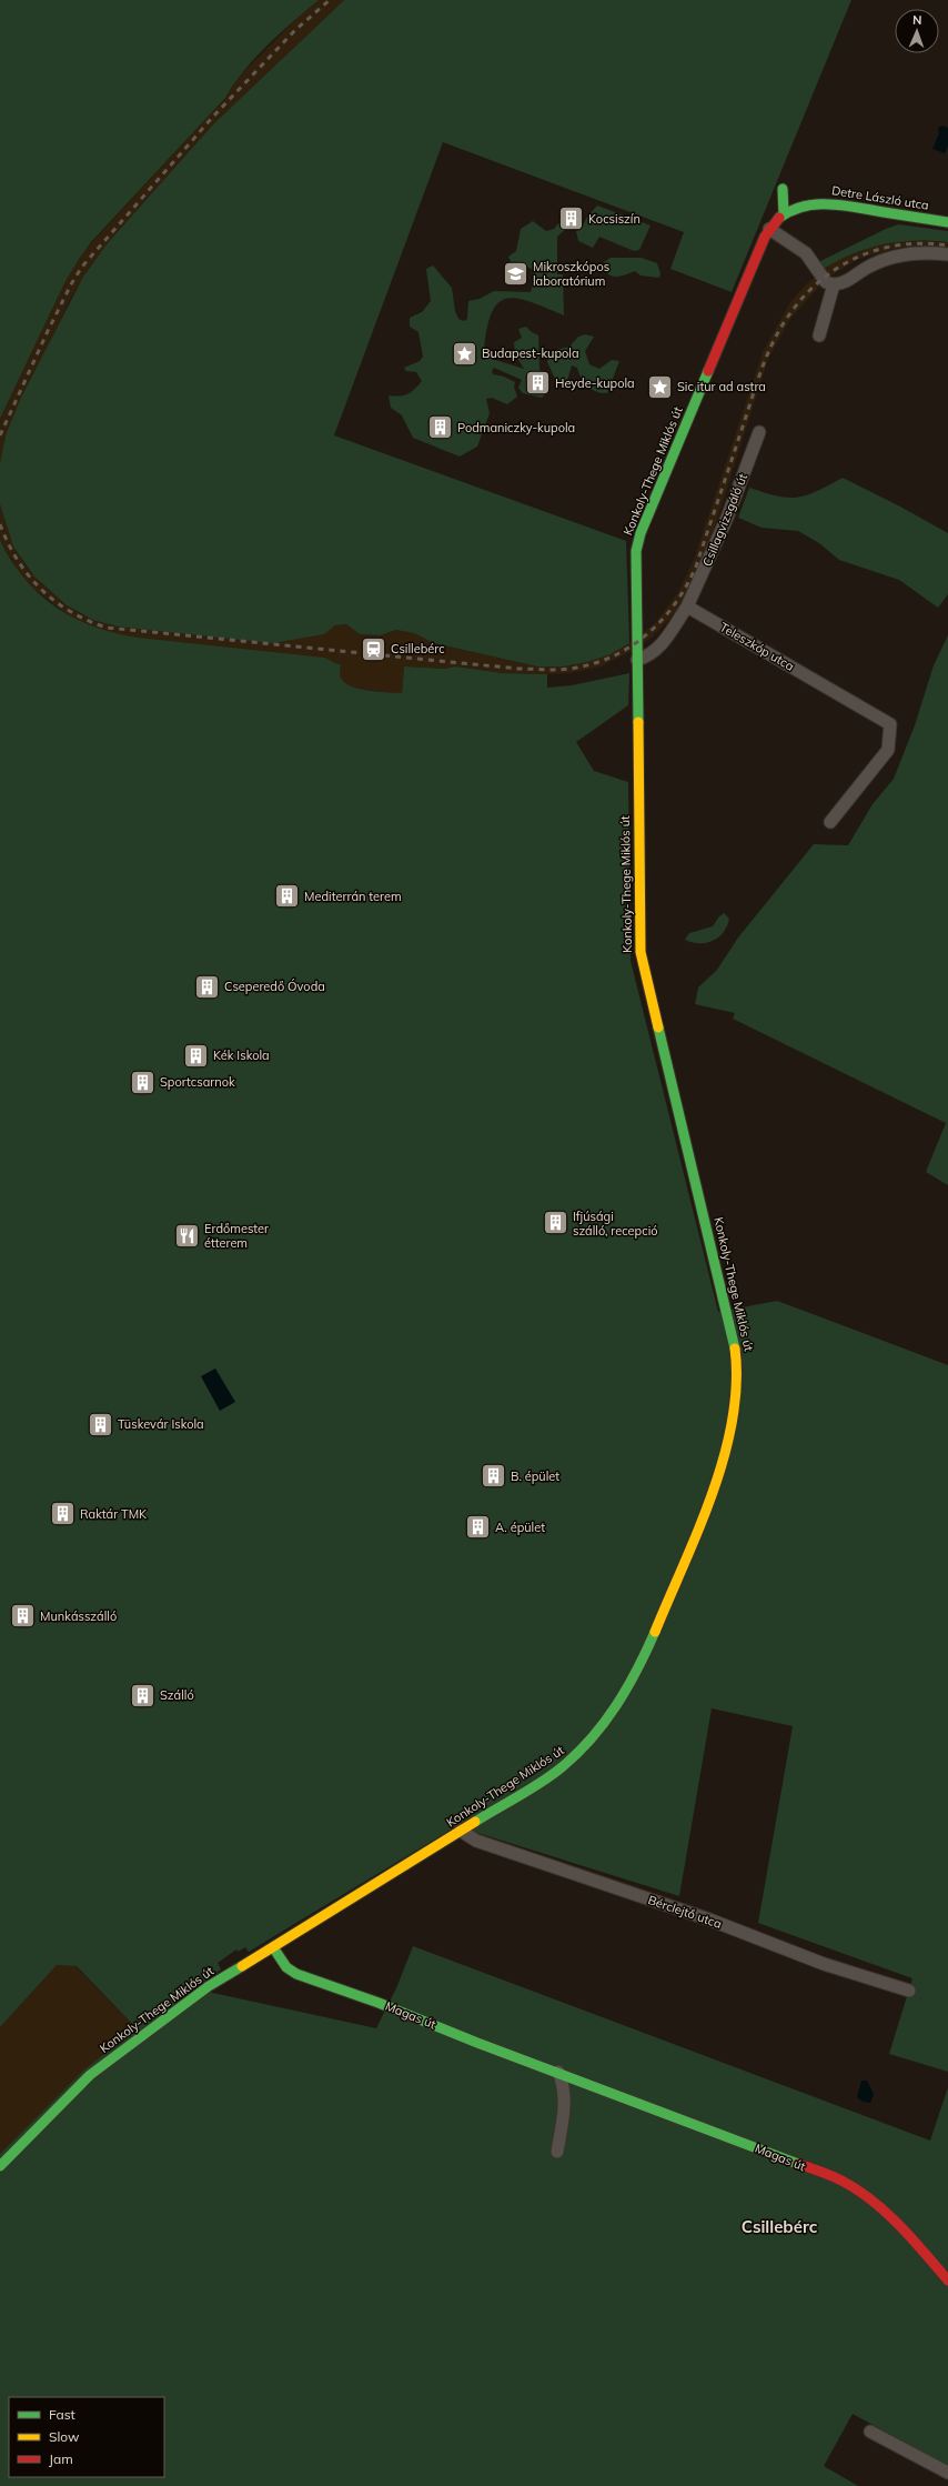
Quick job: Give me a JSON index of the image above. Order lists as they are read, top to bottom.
{
  "streets": {
    "street": [
      "Detre László utca",
      "Konkoly-Thege Miklós út",
      "Csillagvizsgáló út",
      "Teleszkóp utca",
      "Bérclejtő utca",
      "Magas út"
    ]
  },
  "crossings": [
    ["Detre László utca", "Konkoly-Thege Miklós út"],
    ["Konkoly-Thege Miklós út", "Bérclejtő utca"],
    ["Konkoly-Thege Miklós út", "Magas út"],
    ["Csillagvizsgáló út", "Teleszkóp utca"]
  ],
  "districts": ["Csillebérc"],
  "places": {
    "building": [
      "Kocsiszín",
      "Heyde-kupola",
      "Podmaniczky-kupola",
      "Mediterrán terem",
      "Cseperedő Óvoda",
      "Kék Iskola",
      "Sportcsarnok",
      "Ifjúsági szálló, recepció",
      "Tüskevár Iskola",
      "B. épület",
      "Raktár TMK",
      "A. épület",
      "Munkásszálló",
      "Szálló"
    ],
    "school or university": ["Mikroszkópos laboratórium"],
    "place": ["Budapest-kupola", "Sic itur ad astra"],
    "station": ["Csillebérc"],
    "restaurant": ["Erdőmester étterem"]
  },
  "legend": ["Fast", "Slow", "Jam"],
  "north": "top"
}
